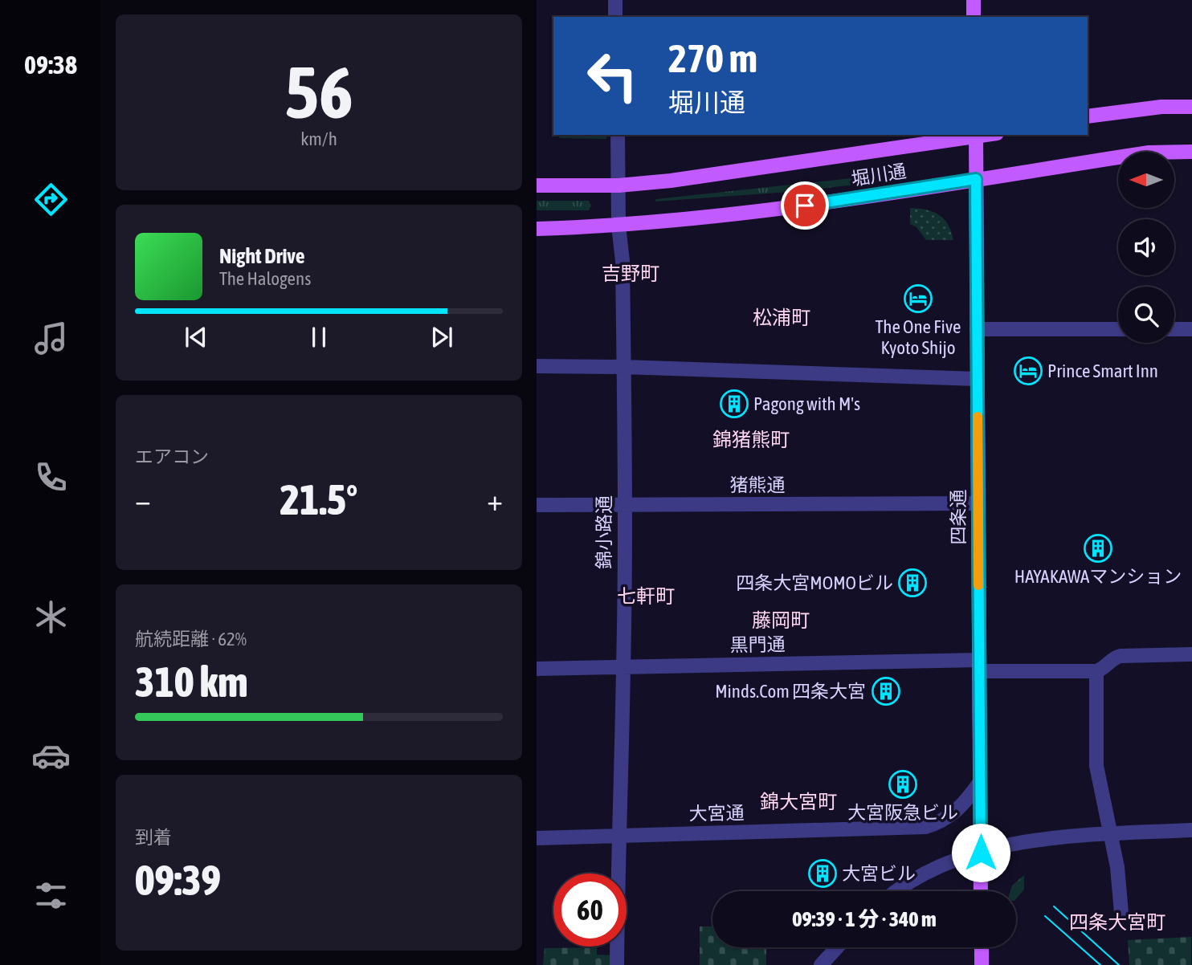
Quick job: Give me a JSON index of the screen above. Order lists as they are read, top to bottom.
{
  "streets": {
    "main road": ["堀川通", "四条通"],
    "street": [
      "猪熊通",
      "錦小路通",
      "黒門通",
      "大宮通"
    ]
  },
  "crossings": [
    ["堀川通", "四条通"],
    ["堀川通", "錦小路通"],
    ["猪熊通", "四条通"],
    ["猪熊通", "錦小路通"],
    ["四条通", "黒門通"],
    ["四条通", "大宮通"],
    ["錦小路通", "黒門通"],
    ["錦小路通", "大宮通"]
  ],
  "districts": [
    "吉野町",
    "松浦町",
    "錦猪熊町",
    "七軒町",
    "藤岡町",
    "錦大宮町",
    "四条大宮町"
  ],
  "places": {
    "hotel": ["The One Five Kyoto Shijo", "Prince Smart Inn"],
    "building": [
      "Pagong with M's",
      "HAYAKAWAマンション",
      "四条大宮MOMOビル",
      "Minds.Com 四条大宮",
      "大宮阪急ビル",
      "大宮ビル"
    ]
  },
  "north": "left",
  "page": {
    "tabs": "09:38",
    "tile": [
      ["56", "km/h"],
      "エアコン",
      ["航続距離 · 62%", "310 km"],
      ["到着", "09:39"]
    ],
    "turn": ["270 m", "堀川通"],
    "song": ["Night Drive", "The Halogens"],
    "heat": ["−", "21.5°", "+"],
    "limit": "60",
    "trip": "09:39 · 1 分 · 340 m"
  }
}
